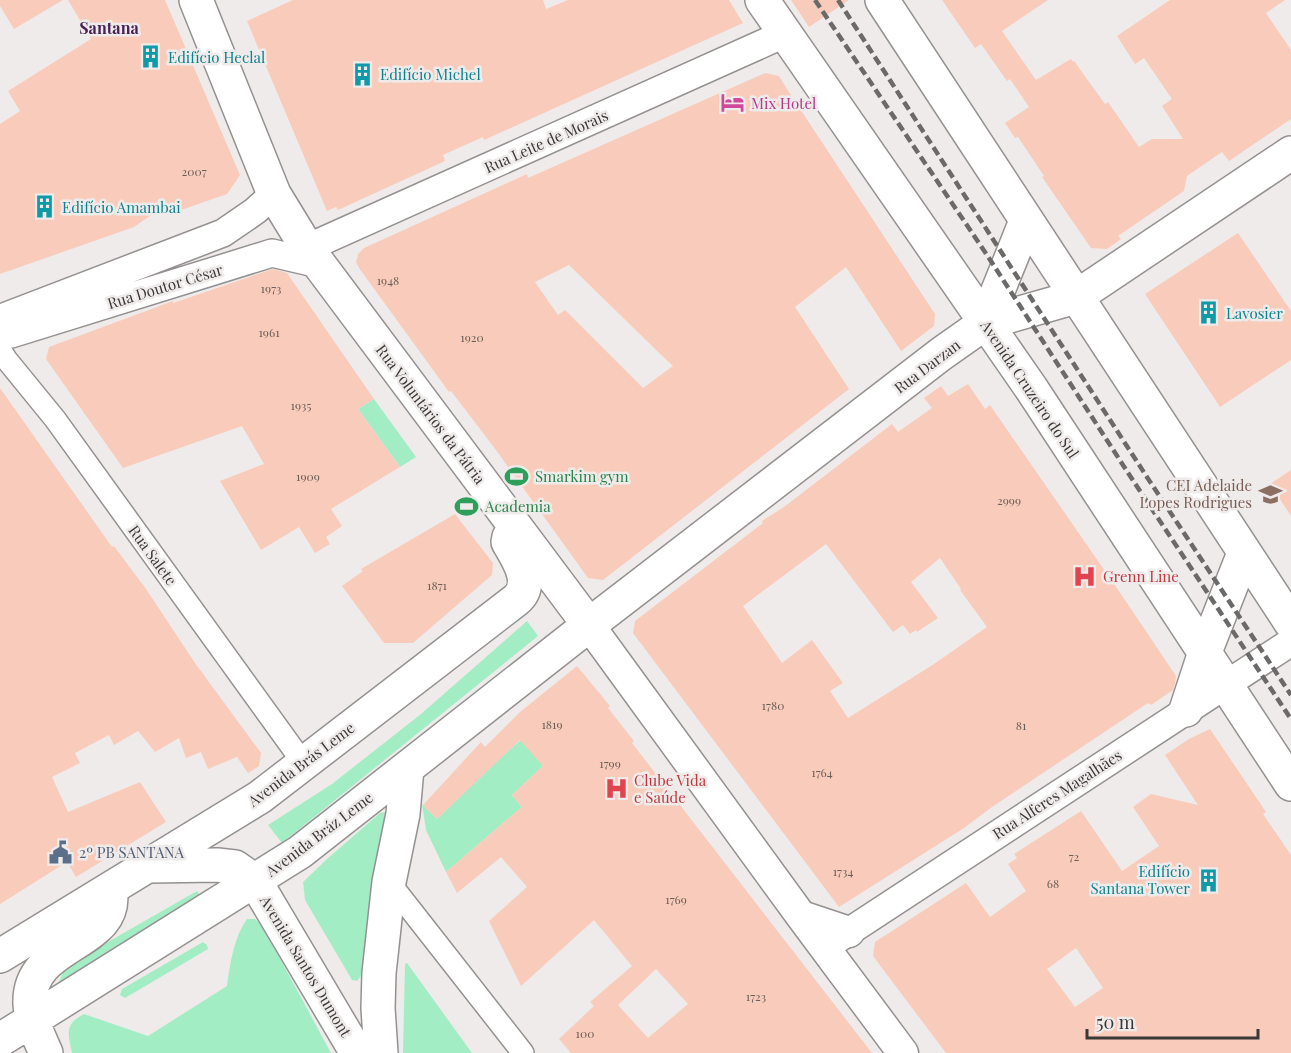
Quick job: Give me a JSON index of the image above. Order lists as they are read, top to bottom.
{
  "streets": {
    "main road": [
      "Rua Darzan",
      "Avenida Cruzeiro do Sul",
      "Rua Voluntários da Pátria",
      "Avenida Brás Leme",
      "Avenida Bráz Leme",
      "Avenida Santos Dumont"
    ],
    "street": [
      "Rua Leite de Morais",
      "Rua Doutor César",
      "Rua Salete",
      "Rua Alferes Magalhães"
    ]
  },
  "crossings": [
    ["Rua Leite de Morais", "Rua Doutor César"],
    ["Rua Leite de Morais", "Avenida Cruzeiro do Sul"],
    ["Rua Leite de Morais", "Rua Voluntários da Pátria"],
    ["Rua Doutor César", "Rua Voluntários da Pátria"],
    ["Rua Doutor César", "Rua Salete"],
    ["Rua Darzan", "Avenida Cruzeiro do Sul"],
    ["Rua Darzan", "Rua Voluntários da Pátria"],
    ["Rua Darzan", "Avenida Bráz Leme"],
    ["Avenida Cruzeiro do Sul", "Rua Alferes Magalhães"],
    ["Rua Voluntários da Pátria", "Avenida Brás Leme"],
    ["Rua Voluntários da Pátria", "Rua Alferes Magalhães"],
    ["Rua Voluntários da Pátria", "Avenida Bráz Leme"],
    ["Rua Salete", "Avenida Brás Leme"],
    ["Avenida Brás Leme", "Avenida Santos Dumont"],
    ["Avenida Bráz Leme", "Avenida Santos Dumont"]
  ],
  "districts": ["Santana"],
  "places": {
    "building": [
      "Edifício Heclal",
      "Edifício Michel",
      "Edifício Amambai",
      "Lavosier",
      "Edifício Santana Tower"
    ],
    "hotel": ["Mix Hotel"],
    "sports": ["Smarkim gym", "Academia"],
    "school or university": ["CEI Adelaide Lopes Rodrigues"],
    "hospital": ["Grenn Line", "Clube Vida e Saúde"],
    "public building": ["2º PB SANTANA"]
  },
  "house_numbers": [
    "2007",
    "1948",
    "1973",
    "1961",
    "1920",
    "1935",
    "1909",
    "2999",
    "1871",
    "1780",
    "1819",
    "81",
    "1799",
    "1764",
    "72",
    "1734",
    "68",
    "1769",
    "1723",
    "100"
  ],
  "scale_bar": "50 m"
}
